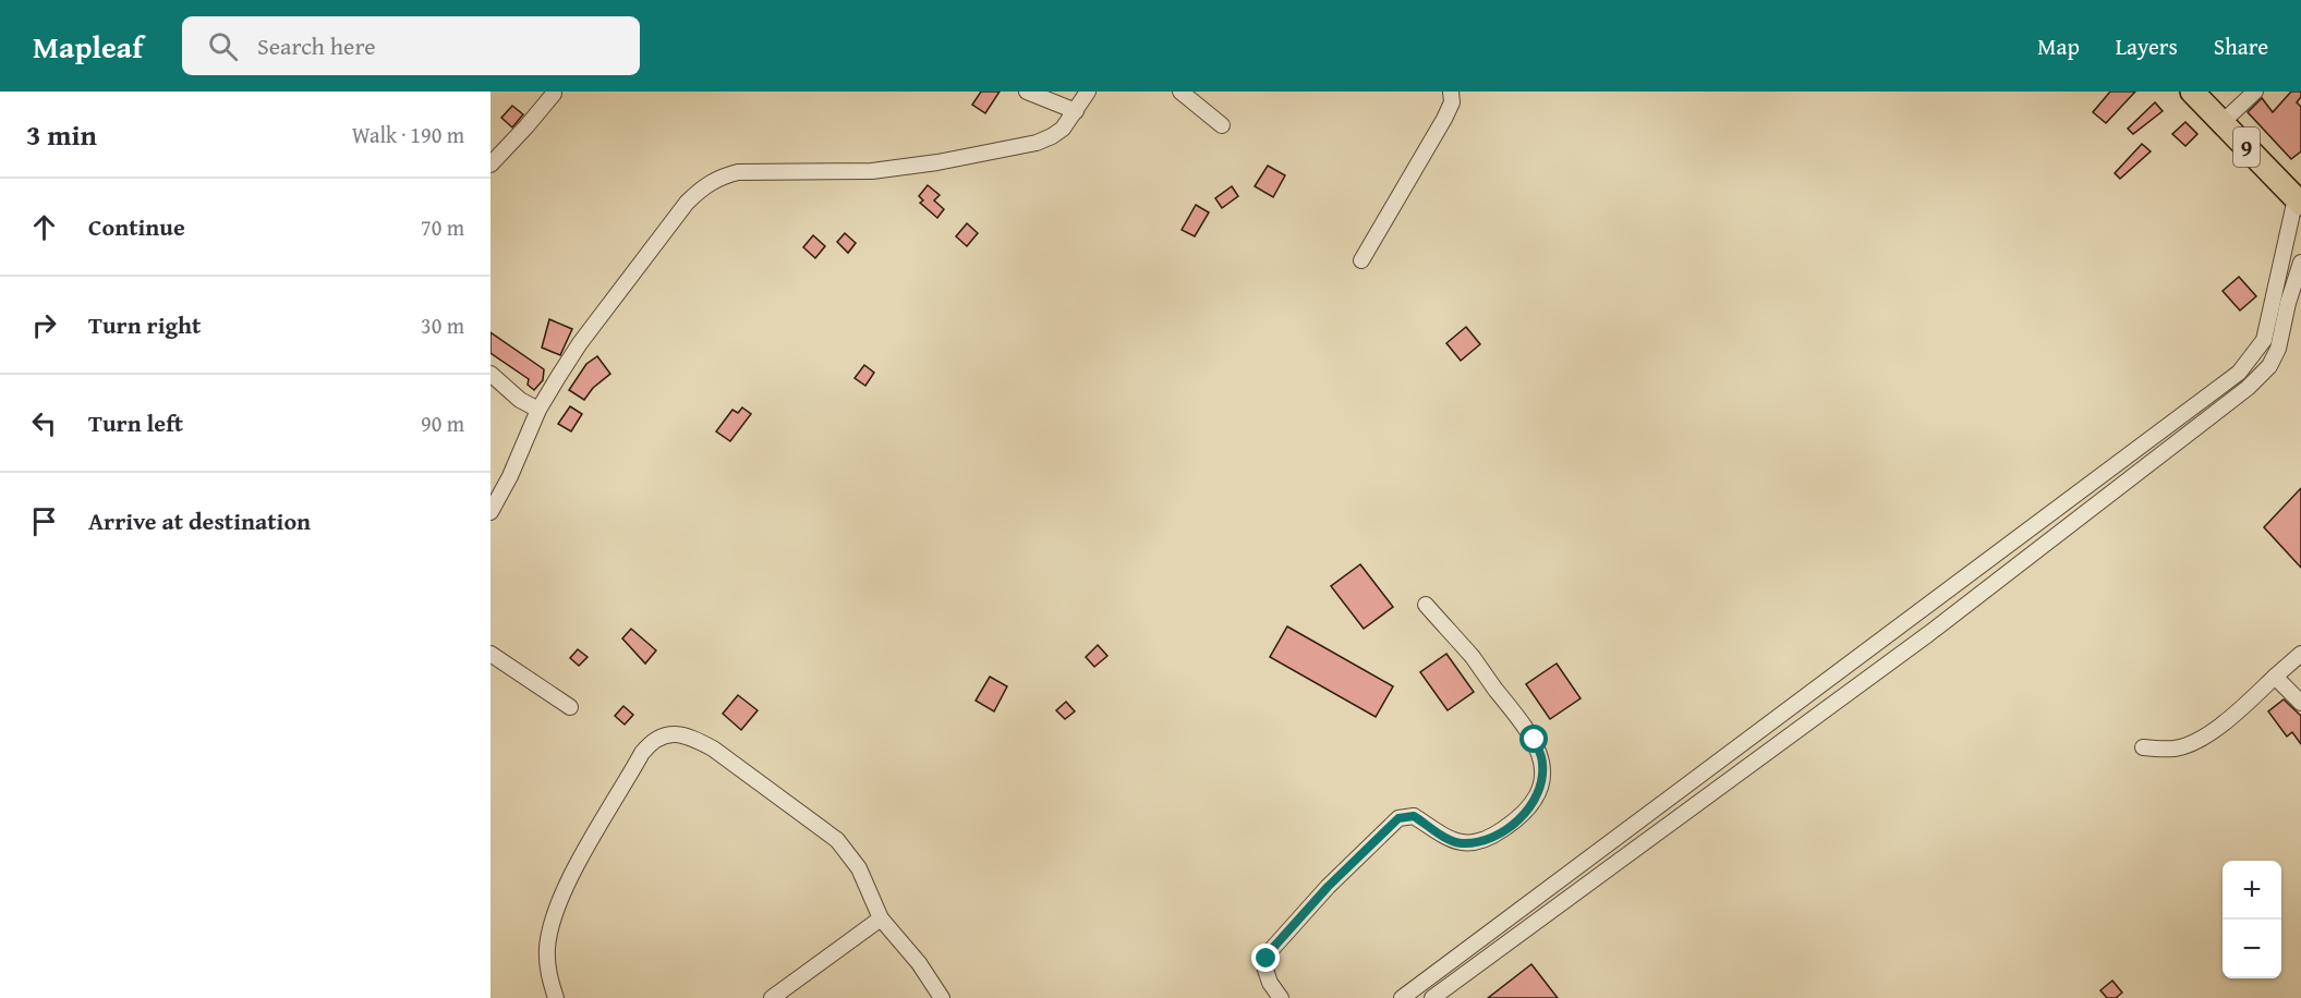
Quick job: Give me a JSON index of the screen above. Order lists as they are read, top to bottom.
{
  "streets": {
    "highway": ["9"]
  },
  "page": {
    "header": "Mapleaf",
    "search": "Search here",
    "nav": ["Map", "Layers", "Share"],
    "heading": ["3 min", "Walk · 190 m"],
    "list": [
      ["Continue", "70 m"],
      ["Turn right", "30 m"],
      ["Turn left", "90 m"],
      "Arrive at destination"
    ],
    "map_buttons": ["+", "−"]
  }
}
